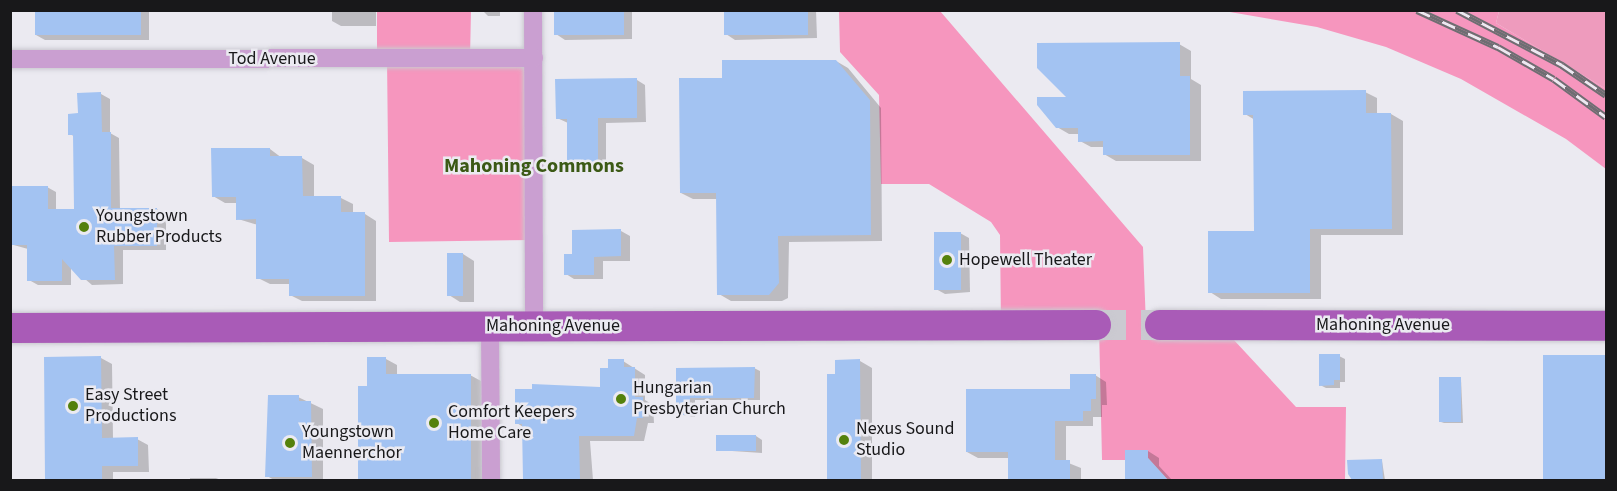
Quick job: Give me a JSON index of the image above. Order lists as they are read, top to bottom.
{
  "streets": {
    "main road": ["Mahoning Avenue"],
    "street": ["Tod Avenue"]
  },
  "districts": ["Mahoning Commons"],
  "places": [
    "Youngstown Rubber Products",
    "Hopewell Theater",
    "Hungarian Presbyterian Church",
    "Easy Street Productions",
    "Comfort Keepers Home Care",
    "Nexus Sound Studio",
    "Youngstown Maennerchor"
  ]
}
